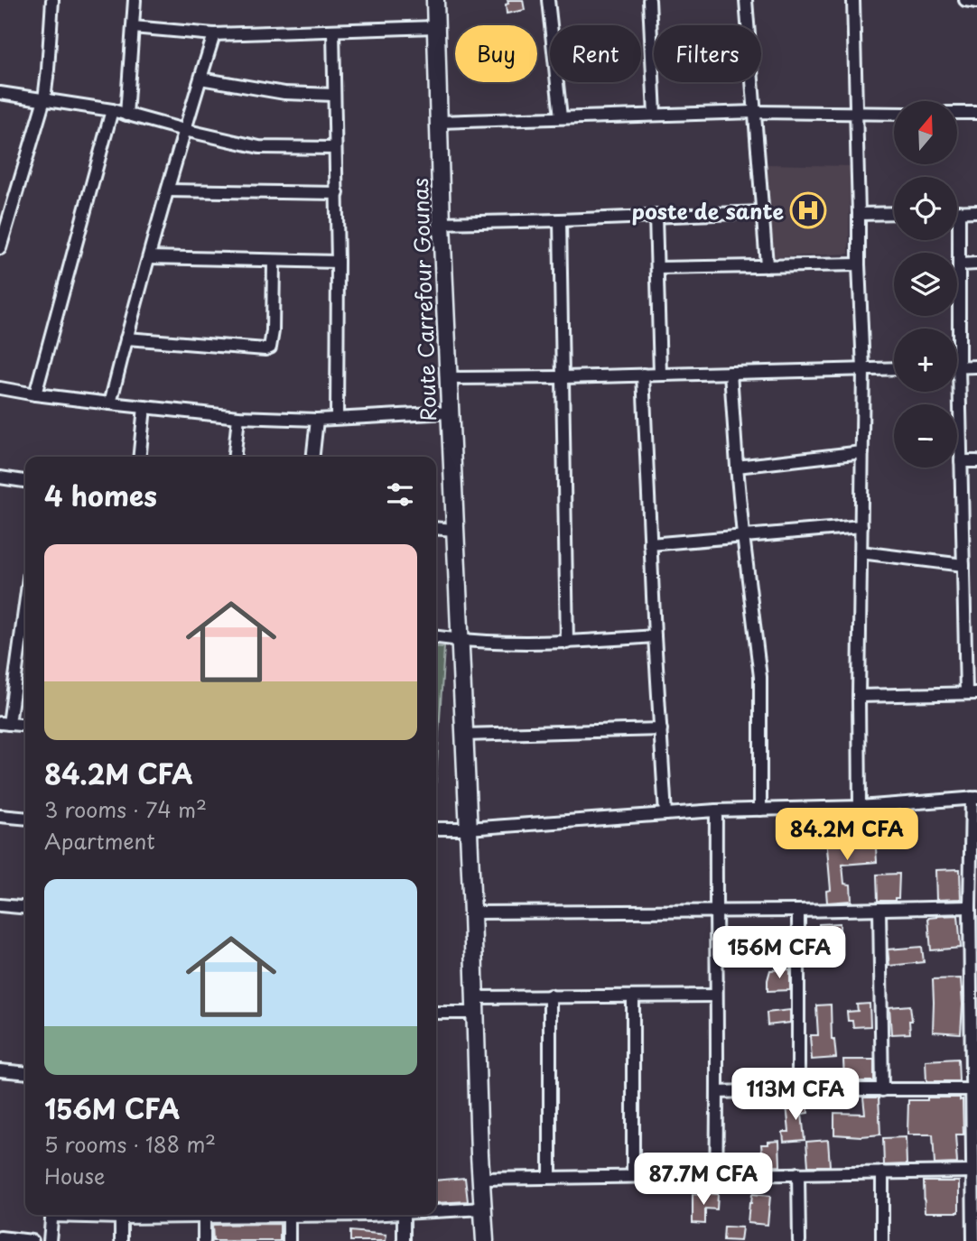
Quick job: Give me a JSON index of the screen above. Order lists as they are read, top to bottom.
{
  "streets": {
    "main road": ["Route Carrefour Gounas"]
  },
  "places": {
    "hospital": ["poste de sante"]
  },
  "north": "top",
  "page": {
    "chip": ["Buy", "Rent", "Filters"],
    "map_buttons": ["+", "−"],
    "heading": "4 homes",
    "list": [
      {
        "name": "84.2M CFA",
        "note": "3 rooms · 74 m² · Apartment"
      },
      {
        "name": "156M CFA",
        "note": "5 rooms · 188 m² · House"
      }
    ],
    "price": [
      "84.2M CFA",
      "156M CFA",
      "113M CFA",
      "87.7M CFA"
    ]
  }
}
